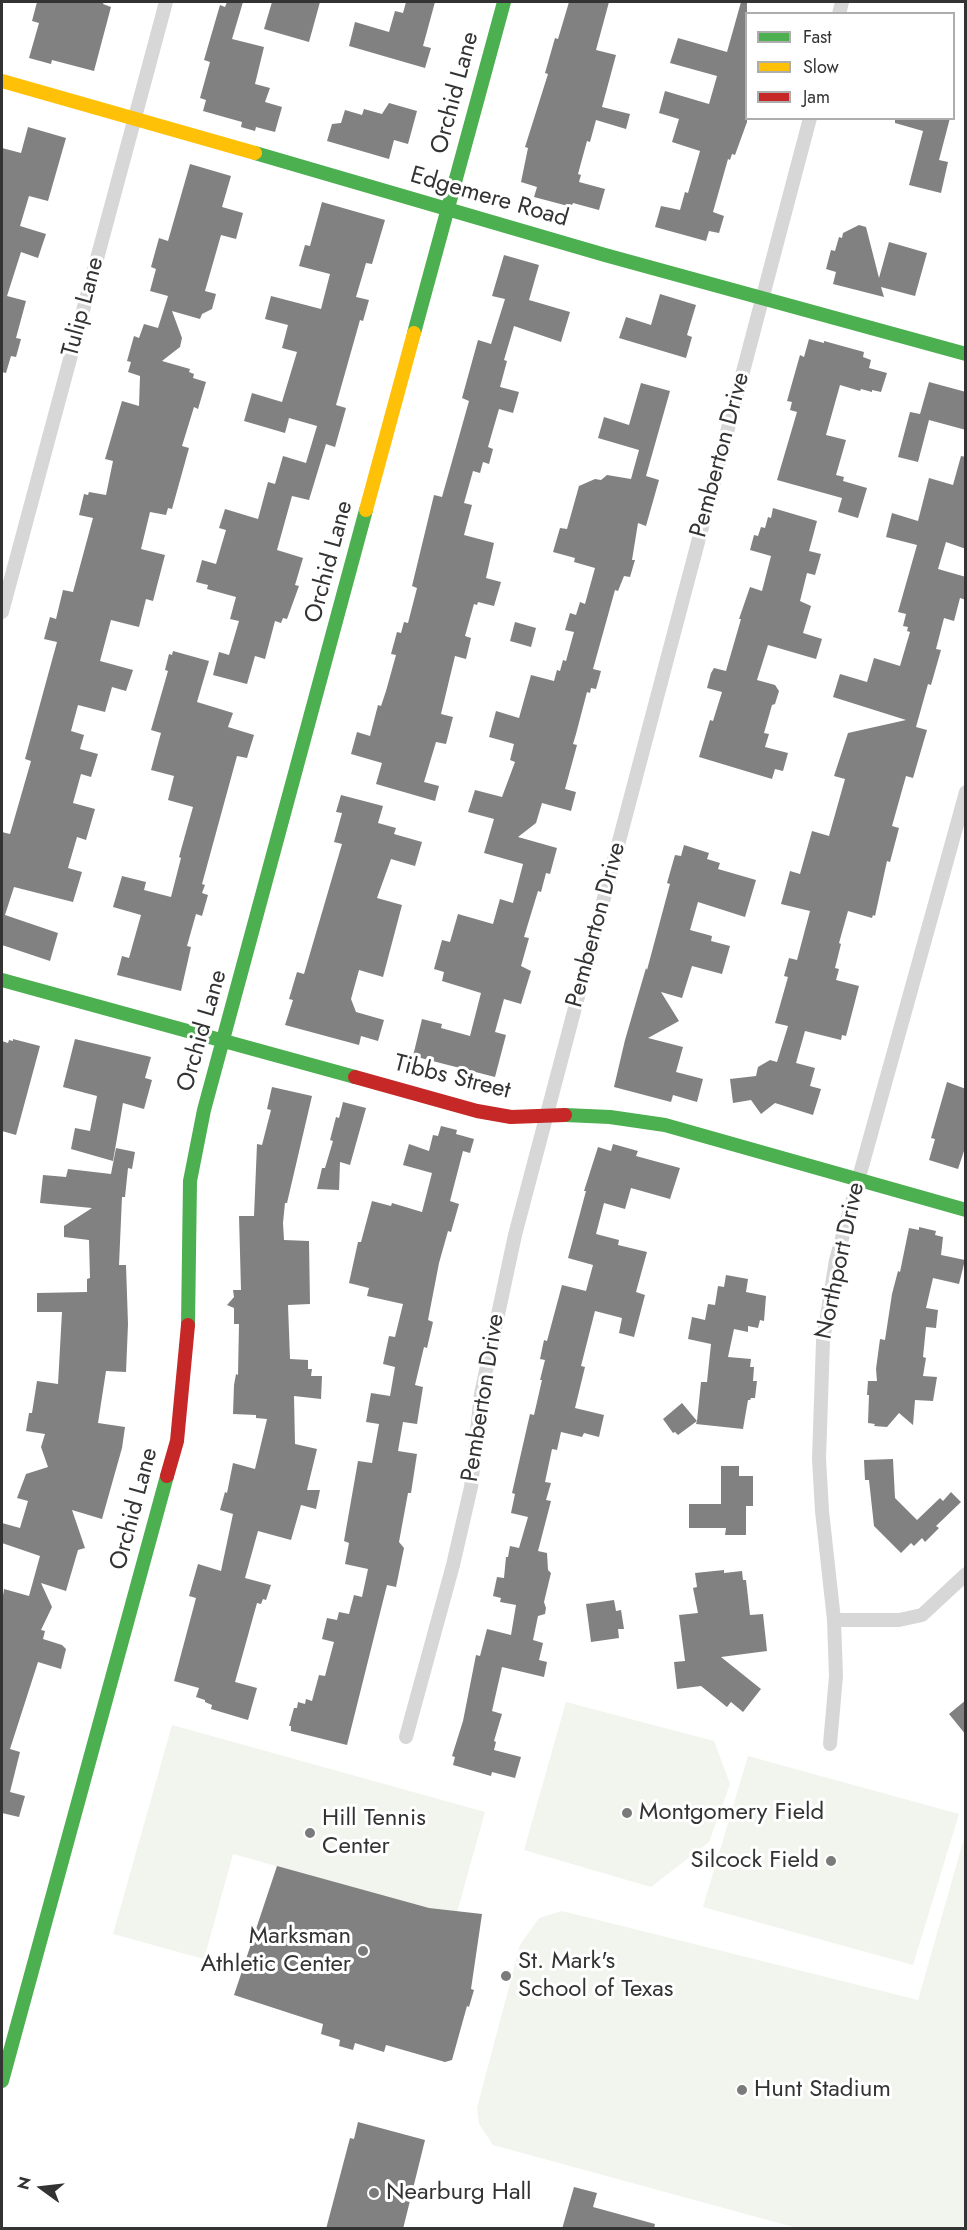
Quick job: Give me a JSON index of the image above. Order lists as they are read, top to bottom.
{
  "streets": {
    "street": [
      "Orchid Lane",
      "Edgemere Road",
      "Tulip Lane",
      "Pemberton Drive",
      "Tibbs Street",
      "Northport Drive"
    ]
  },
  "crossings": [
    ["Orchid Lane", "Edgemere Road"],
    ["Orchid Lane", "Tibbs Street"],
    ["Edgemere Road", "Tulip Lane"],
    ["Edgemere Road", "Pemberton Drive"],
    ["Pemberton Drive", "Tibbs Street"],
    ["Tibbs Street", "Northport Drive"]
  ],
  "places": [
    "Montgomery Field",
    "Hill Tennis Center",
    "Silcock Field",
    "Marksman Athletic Center",
    "St. Mark's School of Texas",
    "Hunt Stadium",
    "Nearburg Hall"
  ],
  "legend": ["Fast", "Slow", "Jam"],
  "north": "left"
}
